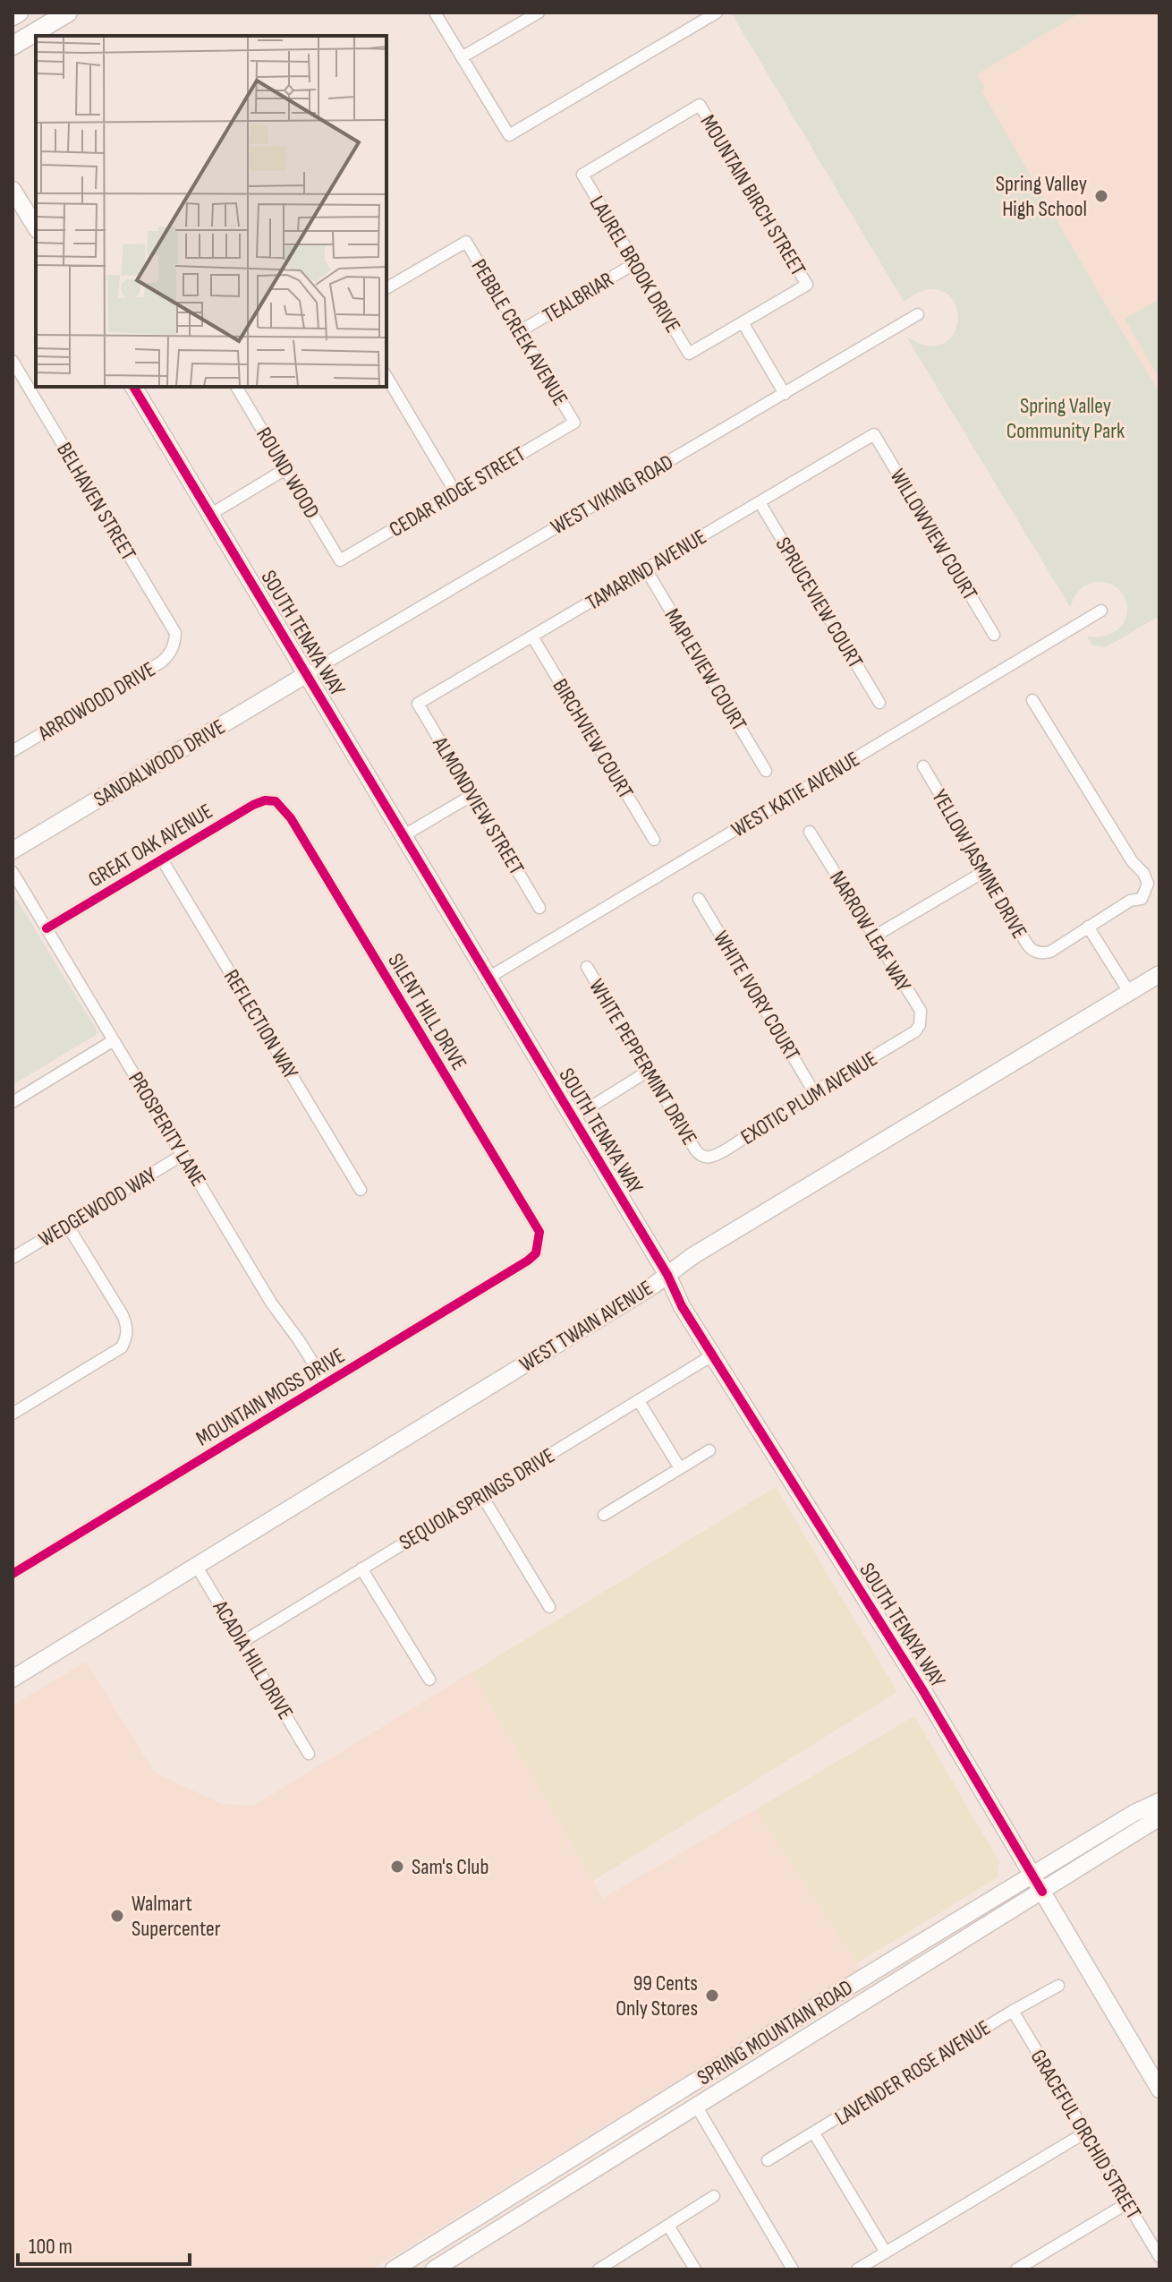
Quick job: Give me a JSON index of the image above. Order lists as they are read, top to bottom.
{
  "streets": {
    "street": [
      "MOUNTAIN BIRCH STREET",
      "LAUREL BROOK DRIVE",
      "TEALBRIAR",
      "PEBBLE CREEK AVENUE",
      "ROUND WOOD",
      "CEDAR RIDGE STREET",
      "WEST VIKING ROAD",
      "BELHAVEN STREET",
      "WILLOWVIEW COURT",
      "TAMARIND AVENUE",
      "SPRUCEVIEW COURT",
      "SOUTH TENAYA WAY",
      "MAPLEVIEW COURT",
      "ARROWOOD DRIVE",
      "BIRCHVIEW COURT",
      "SANDALWOOD DRIVE",
      "WEST KATIE AVENUE",
      "ALMONDVIEW STREET",
      "GREAT OAK AVENUE",
      "YELLOW JASMINE DRIVE",
      "NARROW LEAF WAY",
      "WHITE IVORY COURT",
      "SILENT HILL DRIVE",
      "REFLECTION WAY",
      "WHITE PEPPERMINT DRIVE",
      "EXOTIC PLUM AVENUE",
      "PROSPERITY LANE",
      "WEDGEWOOD WAY",
      "WEST TWAIN AVENUE",
      "MOUNTAIN MOSS DRIVE",
      "SEQUOIA SPRINGS DRIVE",
      "ACADIA HILL DRIVE",
      "SPRING MOUNTAIN ROAD",
      "LAVENDER ROSE AVENUE",
      "GRACEFUL ORCHID STREET"
    ]
  },
  "crossings": [
    ["MOUNTAIN BIRCH STREET", "LAUREL BROOK DRIVE"],
    ["LAUREL BROOK DRIVE", "TEALBRIAR"],
    ["TEALBRIAR", "PEBBLE CREEK AVENUE"],
    ["PEBBLE CREEK AVENUE", "CEDAR RIDGE STREET"],
    ["ROUND WOOD", "CEDAR RIDGE STREET"],
    ["WEST VIKING ROAD", "SOUTH TENAYA WAY"],
    ["WEST VIKING ROAD", "SANDALWOOD DRIVE"],
    ["BELHAVEN STREET", "ARROWOOD DRIVE"],
    ["WILLOWVIEW COURT", "TAMARIND AVENUE"],
    ["TAMARIND AVENUE", "SPRUCEVIEW COURT"],
    ["TAMARIND AVENUE", "MAPLEVIEW COURT"],
    ["TAMARIND AVENUE", "BIRCHVIEW COURT"],
    ["TAMARIND AVENUE", "ALMONDVIEW STREET"],
    ["SOUTH TENAYA WAY", "SANDALWOOD DRIVE"],
    ["SOUTH TENAYA WAY", "WEST KATIE AVENUE"],
    ["SOUTH TENAYA WAY", "WEST TWAIN AVENUE"],
    ["SOUTH TENAYA WAY", "SEQUOIA SPRINGS DRIVE"],
    ["SOUTH TENAYA WAY", "SPRING MOUNTAIN ROAD"],
    ["GREAT OAK AVENUE", "SILENT HILL DRIVE"],
    ["GREAT OAK AVENUE", "REFLECTION WAY"],
    ["GREAT OAK AVENUE", "PROSPERITY LANE"],
    ["NARROW LEAF WAY", "EXOTIC PLUM AVENUE"],
    ["WHITE IVORY COURT", "EXOTIC PLUM AVENUE"],
    ["SILENT HILL DRIVE", "MOUNTAIN MOSS DRIVE"],
    ["WHITE PEPPERMINT DRIVE", "EXOTIC PLUM AVENUE"],
    ["PROSPERITY LANE", "WEDGEWOOD WAY"],
    ["PROSPERITY LANE", "MOUNTAIN MOSS DRIVE"],
    ["WEST TWAIN AVENUE", "ACADIA HILL DRIVE"],
    ["SEQUOIA SPRINGS DRIVE", "ACADIA HILL DRIVE"],
    ["LAVENDER ROSE AVENUE", "GRACEFUL ORCHID STREET"]
  ],
  "parks": ["Spring Valley Community Park"],
  "places": [
    "Spring Valley High School",
    "Sam's Club",
    "Walmart Supercenter",
    "99 Cents Only Stores"
  ],
  "scale_bar": "100 m"
}
